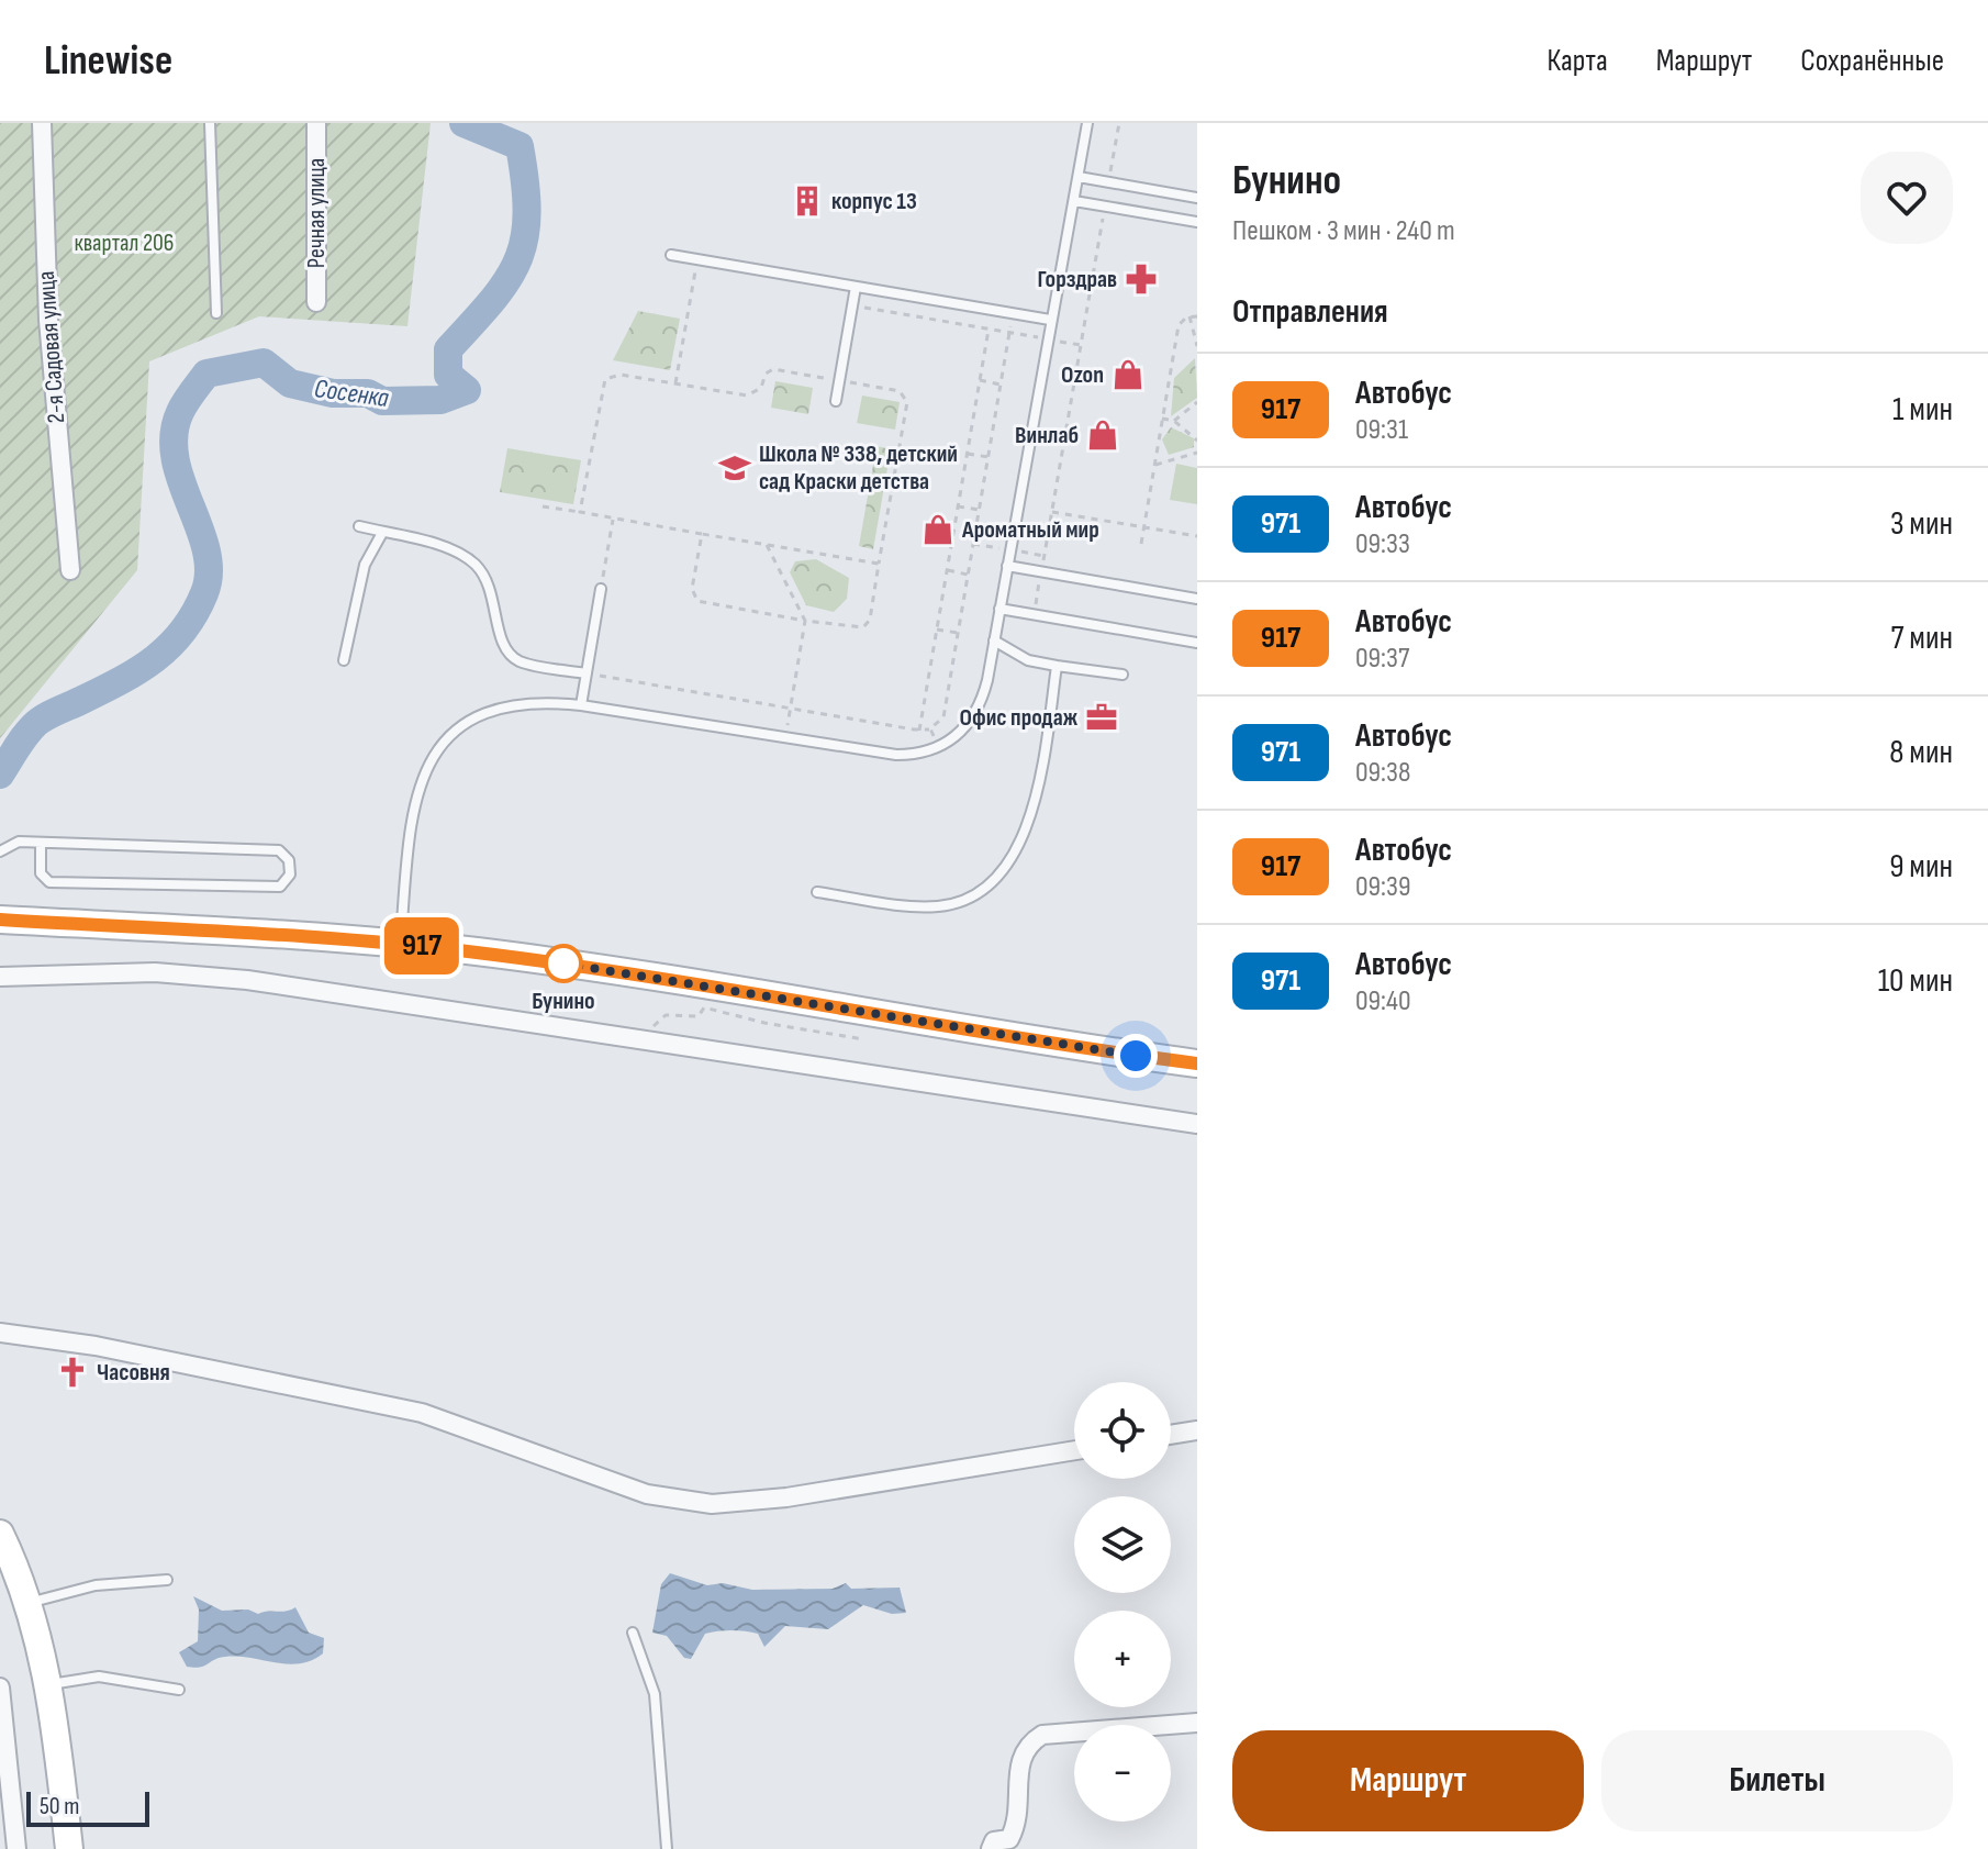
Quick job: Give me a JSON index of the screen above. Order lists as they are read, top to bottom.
{
  "streets": {
    "street": ["Речная улица", "2-я Садовая улица"]
  },
  "water": ["Сосенка"],
  "parks": ["квартал 206"],
  "places": {
    "building": ["корпус 13"],
    "pharmacy": ["Горздрав"],
    "shop": ["Ozon", "Винлаб", "Ароматный мир"],
    "school or university": ["Школа № 338, детский сад Краски детства"],
    "office": ["Офис продаж"],
    "other": ["Бунино"],
    "church": ["Часовня"]
  },
  "lines": ["bus line 917"],
  "scale_bar": "50 m",
  "page": {
    "header": "Linewise",
    "nav": ["Карта", "Маршрут", "Сохранённые"],
    "on_map": "917",
    "heading": [
      ["Бунино", "Пешком · 3 мин · 240 m"],
      "Отправления"
    ],
    "list": [
      {
        "mark": "917",
        "name": "Автобус",
        "note": "09:31",
        "value": "1 мин"
      },
      {
        "mark": "971",
        "name": "Автобус",
        "note": "09:33",
        "value": "3 мин"
      },
      {
        "mark": "917",
        "name": "Автобус",
        "note": "09:37",
        "value": "7 мин"
      },
      {
        "mark": "971",
        "name": "Автобус",
        "note": "09:38",
        "value": "8 мин"
      },
      {
        "mark": "917",
        "name": "Автобус",
        "note": "09:39",
        "value": "9 мин"
      },
      {
        "mark": "971",
        "name": "Автобус",
        "note": "09:40",
        "value": "10 мин"
      }
    ],
    "map_buttons": ["+", "−"],
    "buttons": ["Маршрут", "Билеты"],
    "scale": "50 m"
  }
}
